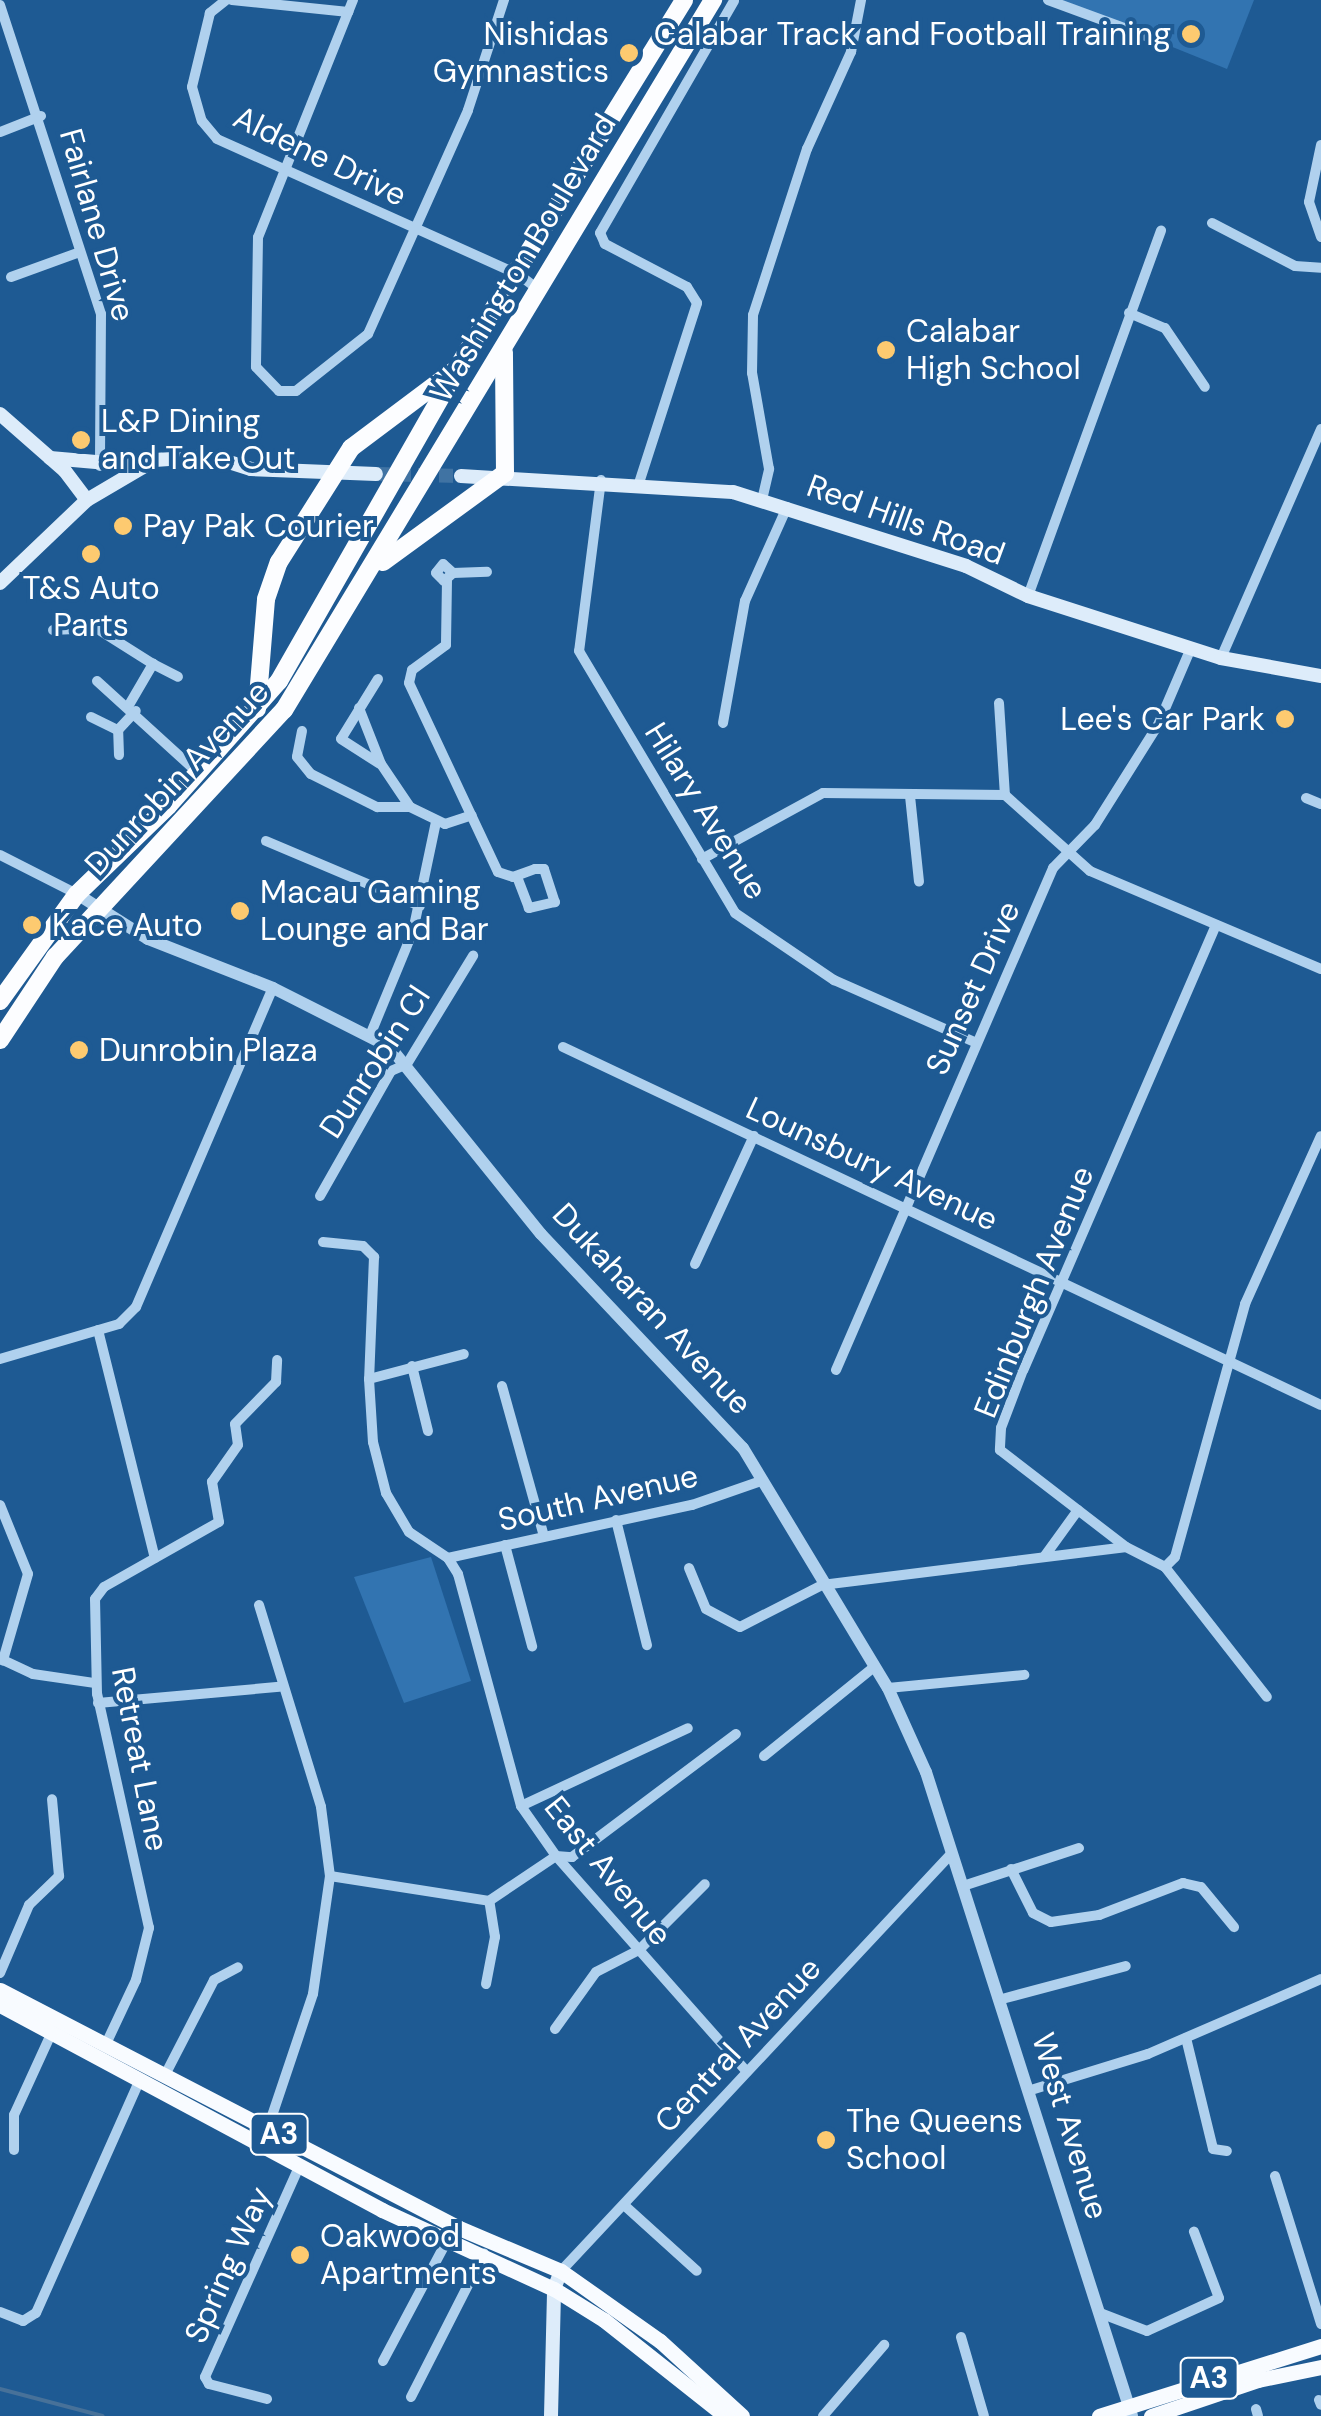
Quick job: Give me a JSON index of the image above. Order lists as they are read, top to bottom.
{
  "streets": {
    "highway": ["Washington Boulevard", "Dunrobin Avenue"],
    "main road": ["Red Hills Road", "A3"],
    "street": [
      "Aldene Drive",
      "Fairlane Drive",
      "Hilary Avenue",
      "Sunset Drive",
      "Dunrobin Cl",
      "Lounsbury Avenue",
      "Edinburgh Avenue",
      "Dukaharan Avenue",
      "South Avenue",
      "Retreat Lane",
      "East Avenue",
      "Central Avenue",
      "West Avenue",
      "Spring Way"
    ]
  },
  "crossings": [
    ["Aldene Drive", "Washington Boulevard"],
    ["Washington Boulevard", "Dunrobin Avenue"],
    ["Red Hills Road", "Hilary Avenue"],
    ["Red Hills Road", "Sunset Drive"],
    ["Dunrobin Avenue", "Dukaharan Avenue"],
    ["Hilary Avenue", "Sunset Drive"],
    ["Sunset Drive", "Lounsbury Avenue"],
    ["Dunrobin Cl", "Dukaharan Avenue"],
    ["Lounsbury Avenue", "Edinburgh Avenue"],
    ["Dukaharan Avenue", "South Avenue"],
    ["Dukaharan Avenue", "Central Avenue"],
    ["Dukaharan Avenue", "West Avenue"],
    ["South Avenue", "East Avenue"],
    ["Retreat Lane", "A3"],
    ["East Avenue", "Central Avenue"],
    ["Central Avenue", "West Avenue"],
    ["Central Avenue", "A3"],
    ["West Avenue", "A3"],
    ["A3", "Spring Way"]
  ],
  "places": [
    "Calabar Track and Football Training",
    "Nishidas Gymnastics",
    "Calabar High School",
    "L&P Dining and Take Out",
    "Pay Pak Courier",
    "T&S Auto Parts",
    "Lee's Car Park",
    "Macau Gaming Lounge and Bar",
    "Kace Auto",
    "Dunrobin Plaza",
    "The Queens School",
    "Oakwood Apartments"
  ]
}
